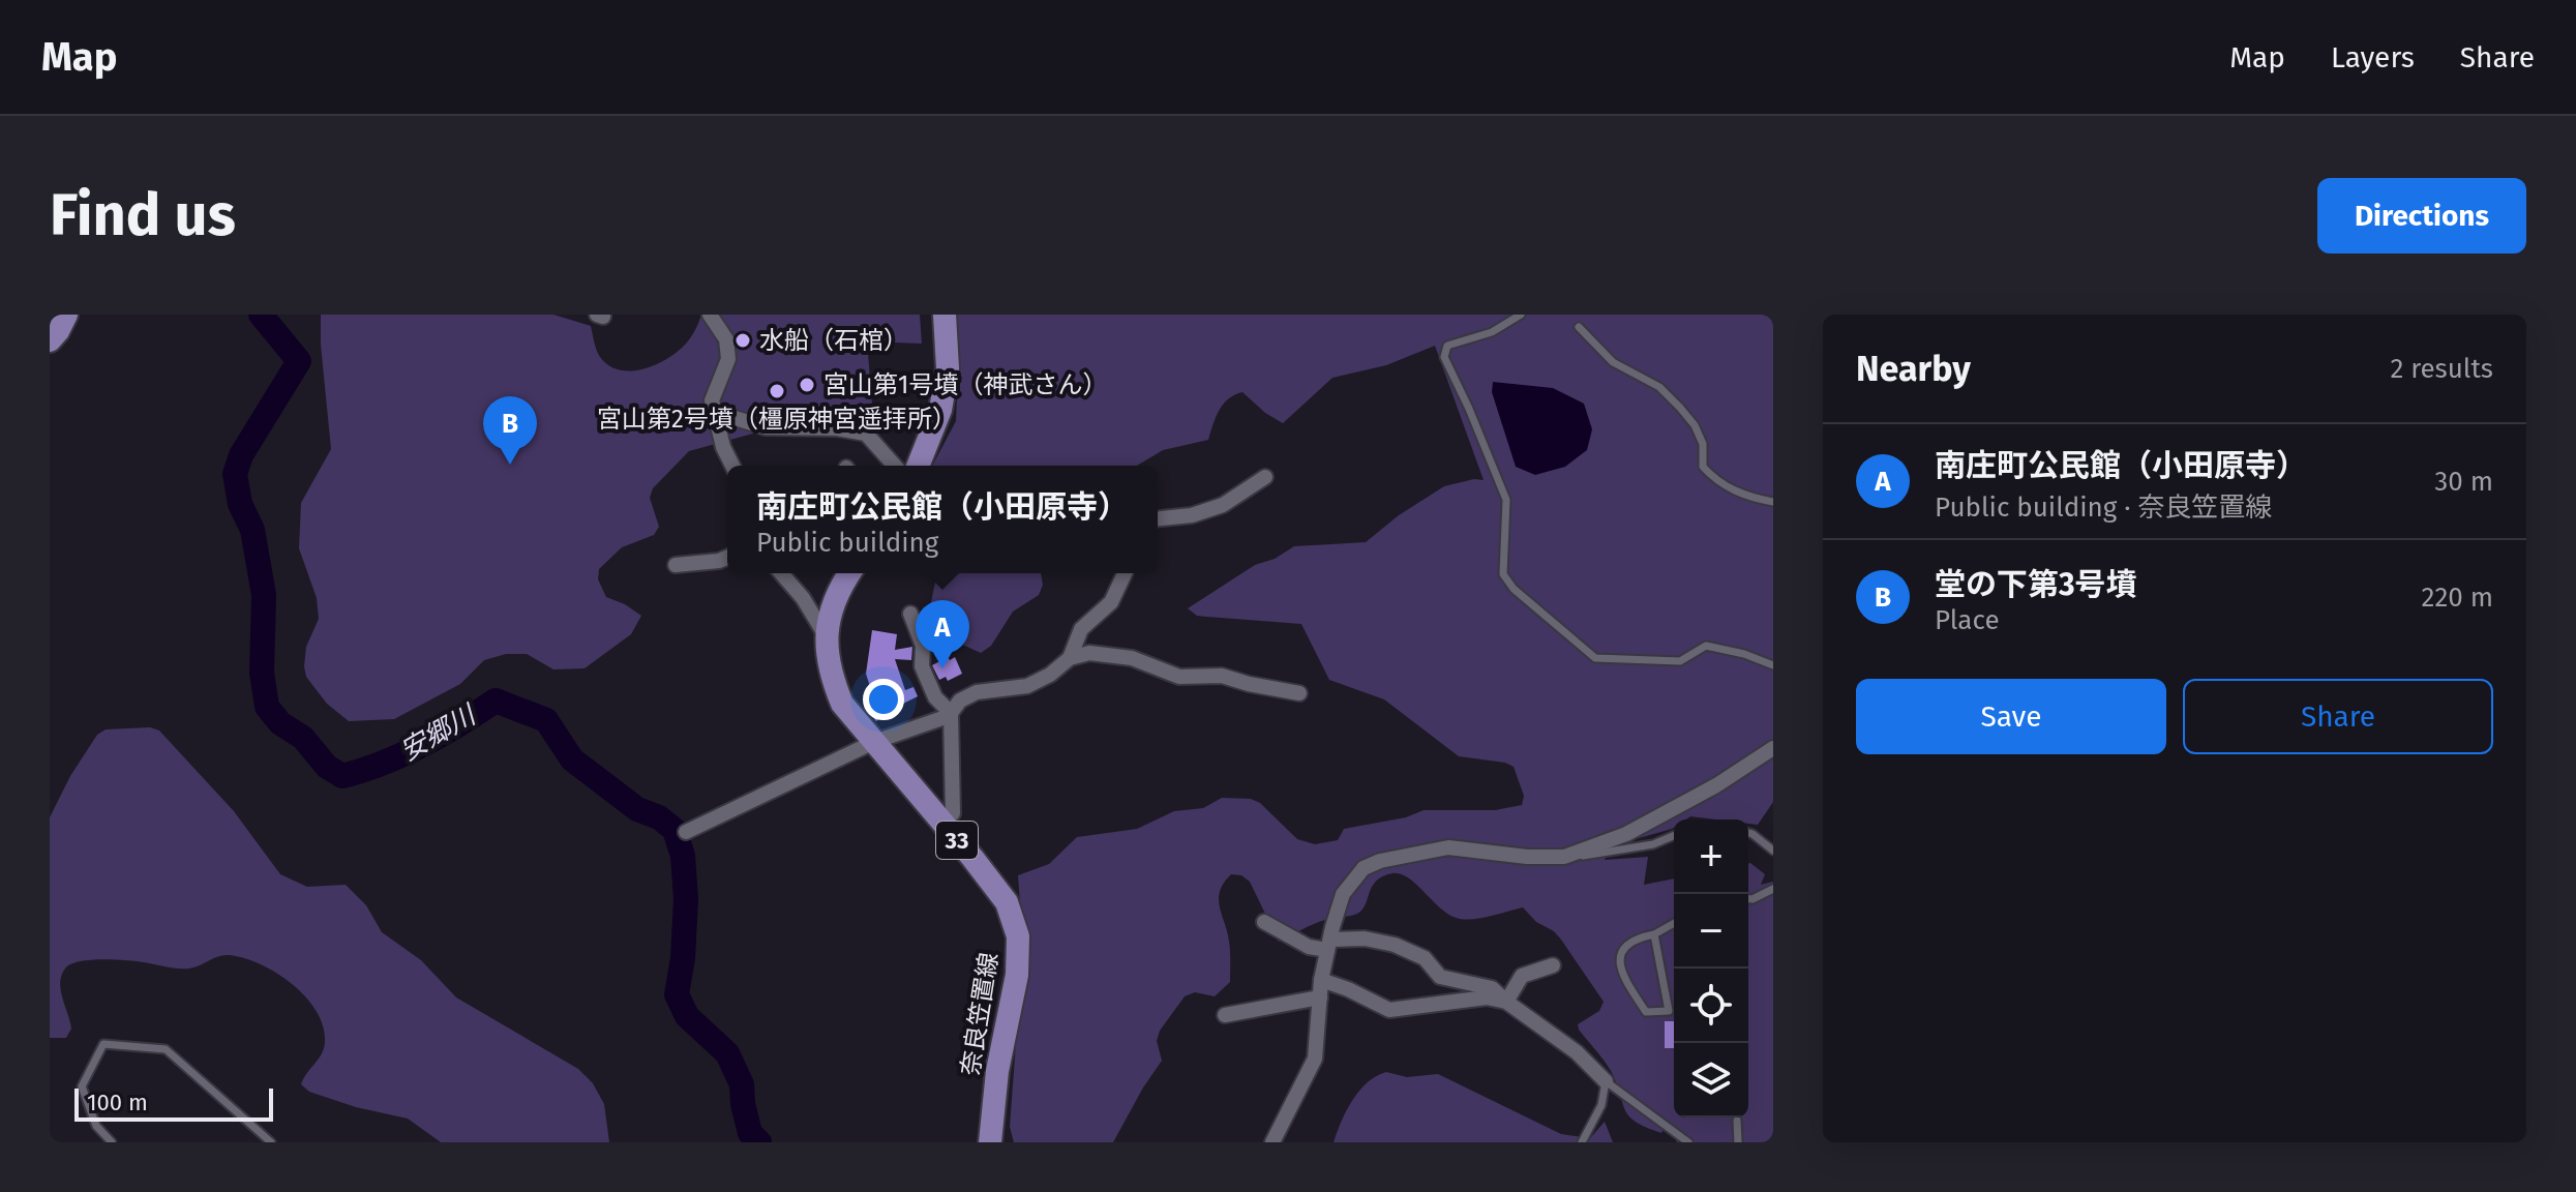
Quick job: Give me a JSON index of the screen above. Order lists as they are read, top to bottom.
{
  "streets": {
    "main road": ["33", "奈良笠置線"]
  },
  "water": ["安郷川"],
  "places": ["水船（石棺）", "宮山第1号墳（神武さん）", "宮山第2号墳（橿原神宮遥拝所）"],
  "scale_bar": "100 m",
  "page": {
    "header": "Map",
    "nav": ["Map", "Layers", "Share"],
    "buttons": [
      "Directions",
      ["Save", "Share"]
    ],
    "title": "Find us",
    "heading": ["Nearby", "2 results"],
    "pins": ["B", "A"],
    "list": [
      {
        "mark": "A",
        "name": "南庄町公民館（小田原寺）",
        "note": "Public building · 奈良笠置線",
        "value": "30 m"
      },
      {
        "mark": "B",
        "name": "堂の下第3号墳",
        "note": "Place",
        "value": "220 m"
      }
    ],
    "popup": ["南庄町公民館（小田原寺）", "Public building"],
    "map_buttons": ["+", "−"],
    "scale": "100 m"
  }
}
